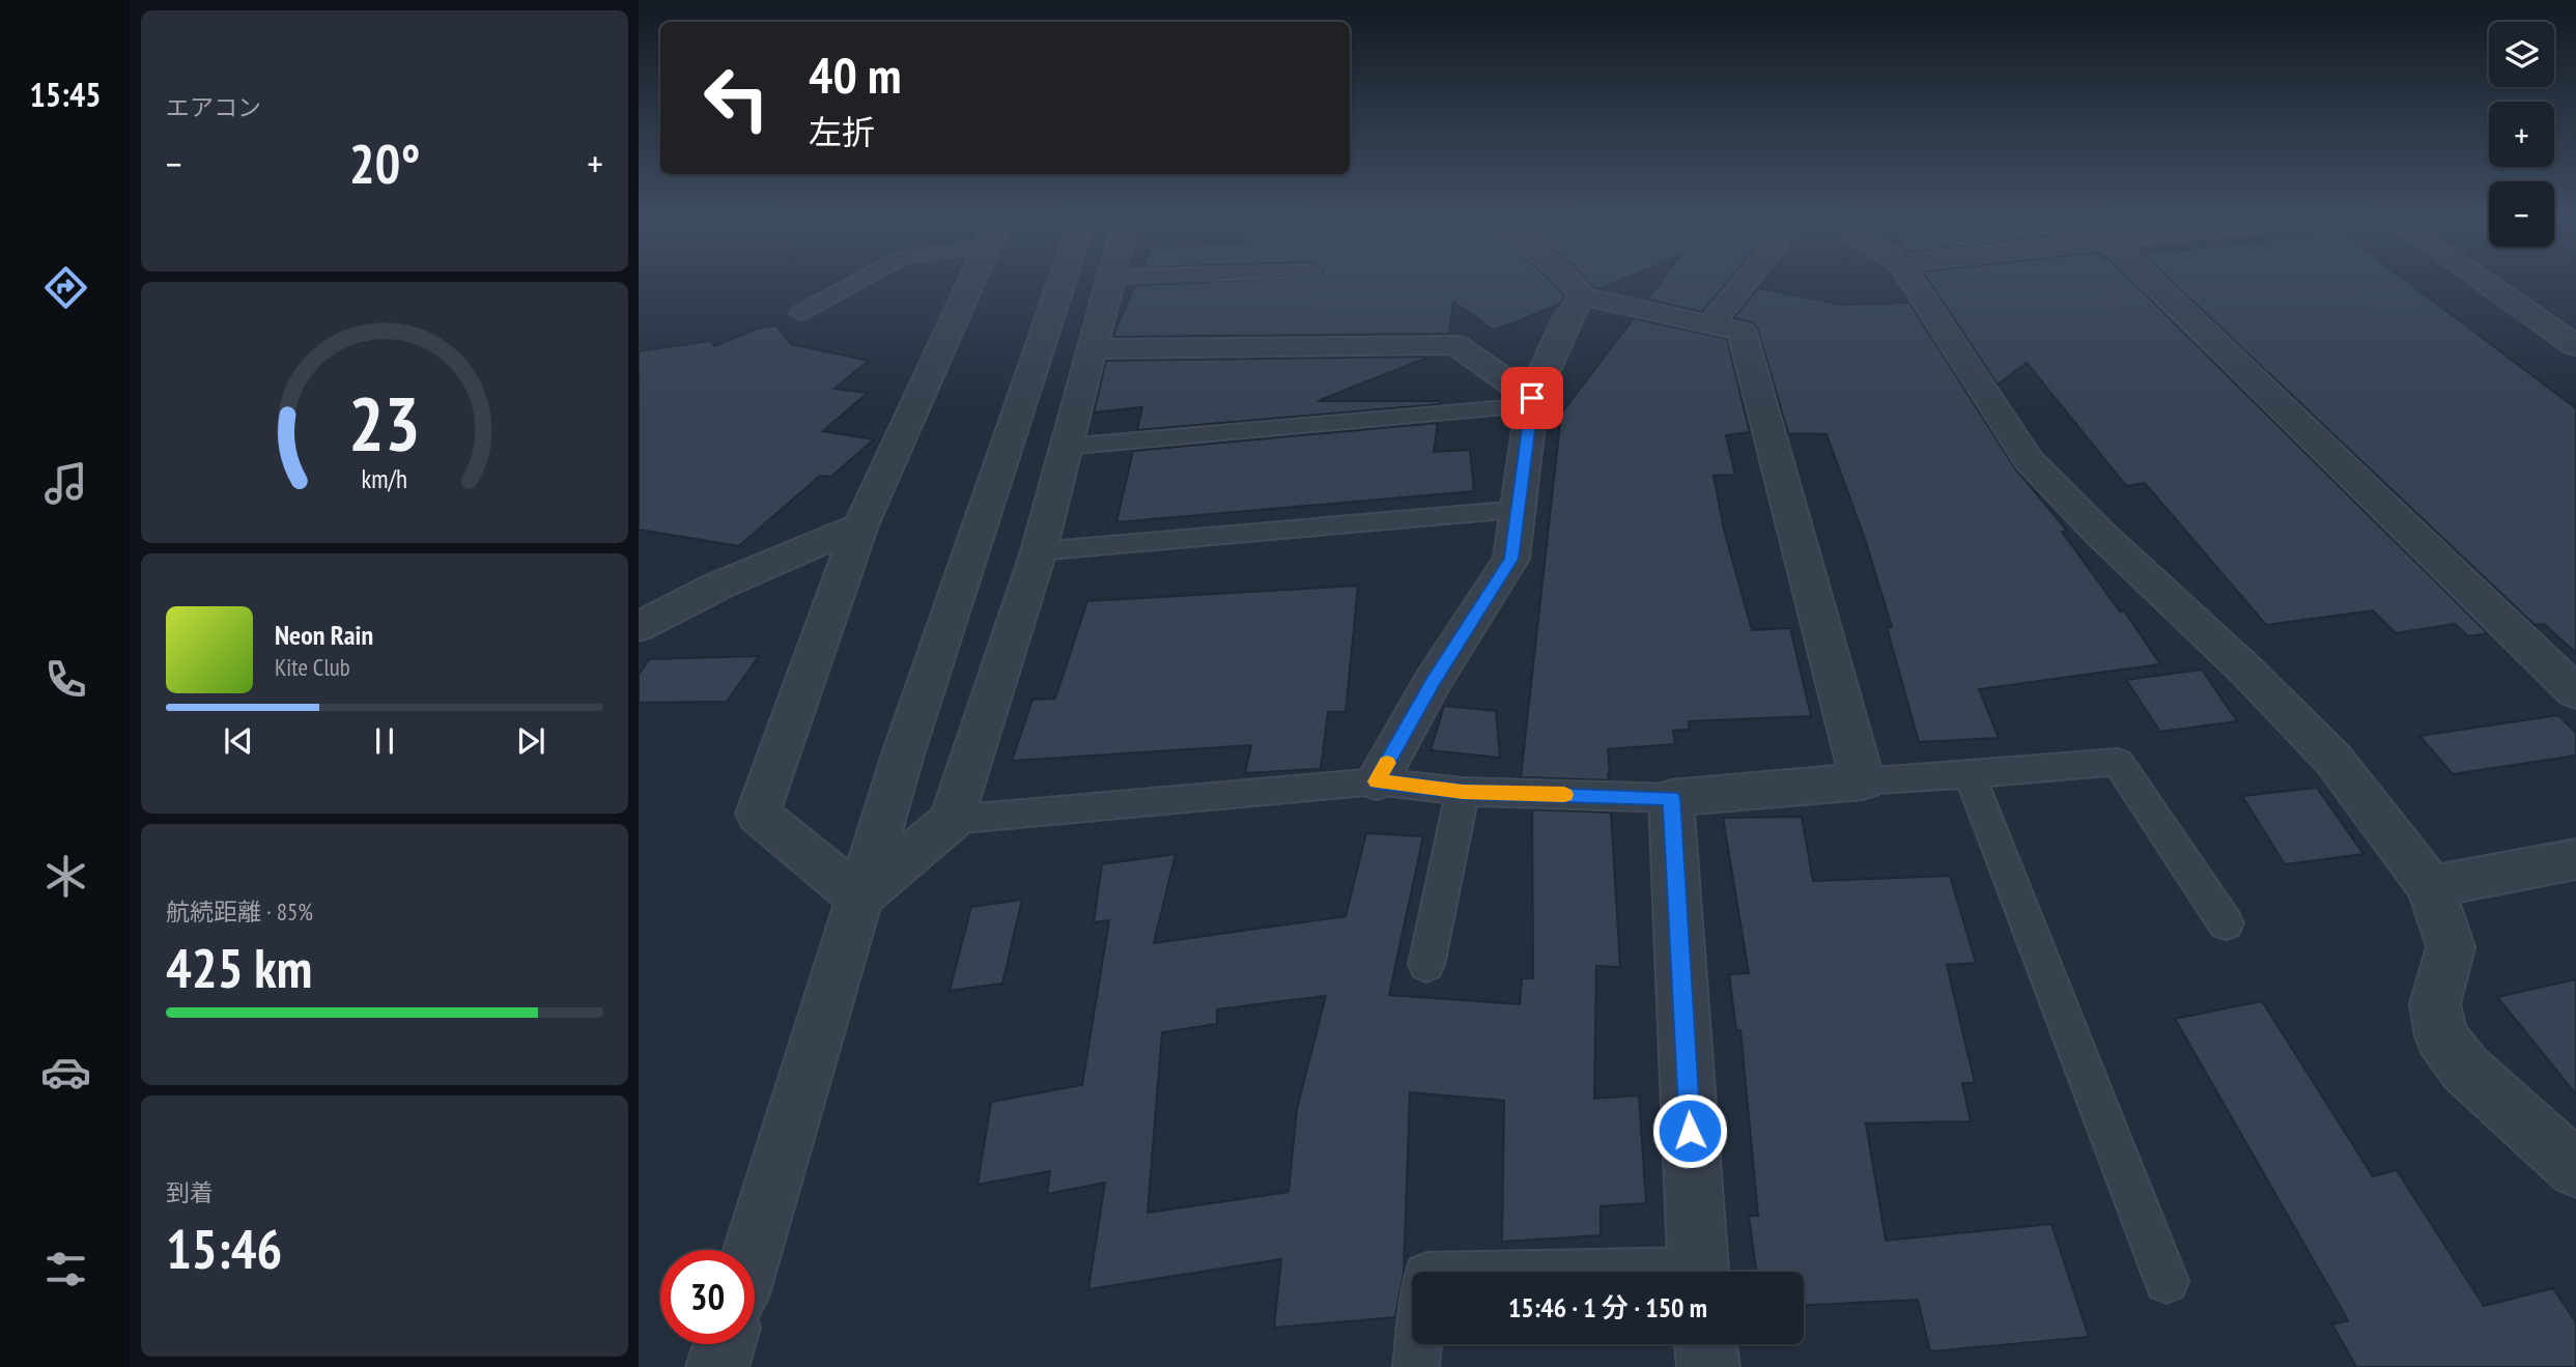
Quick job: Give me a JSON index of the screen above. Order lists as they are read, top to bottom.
{
  "page": {
    "tabs": "15:45",
    "tile": [
      "エアコン",
      ["航続距離 · 85%", "425 km"],
      ["到着", "15:46"]
    ],
    "map_buttons": ["+", "−"],
    "turn": ["40 m", "左折"],
    "heat": ["−", "20°", "+"],
    "song": ["Neon Rain", "Kite Club"],
    "limit": "30",
    "trip": "15:46 · 1 分 · 150 m",
    "gauge": ["23", "km/h"]
  }
}
